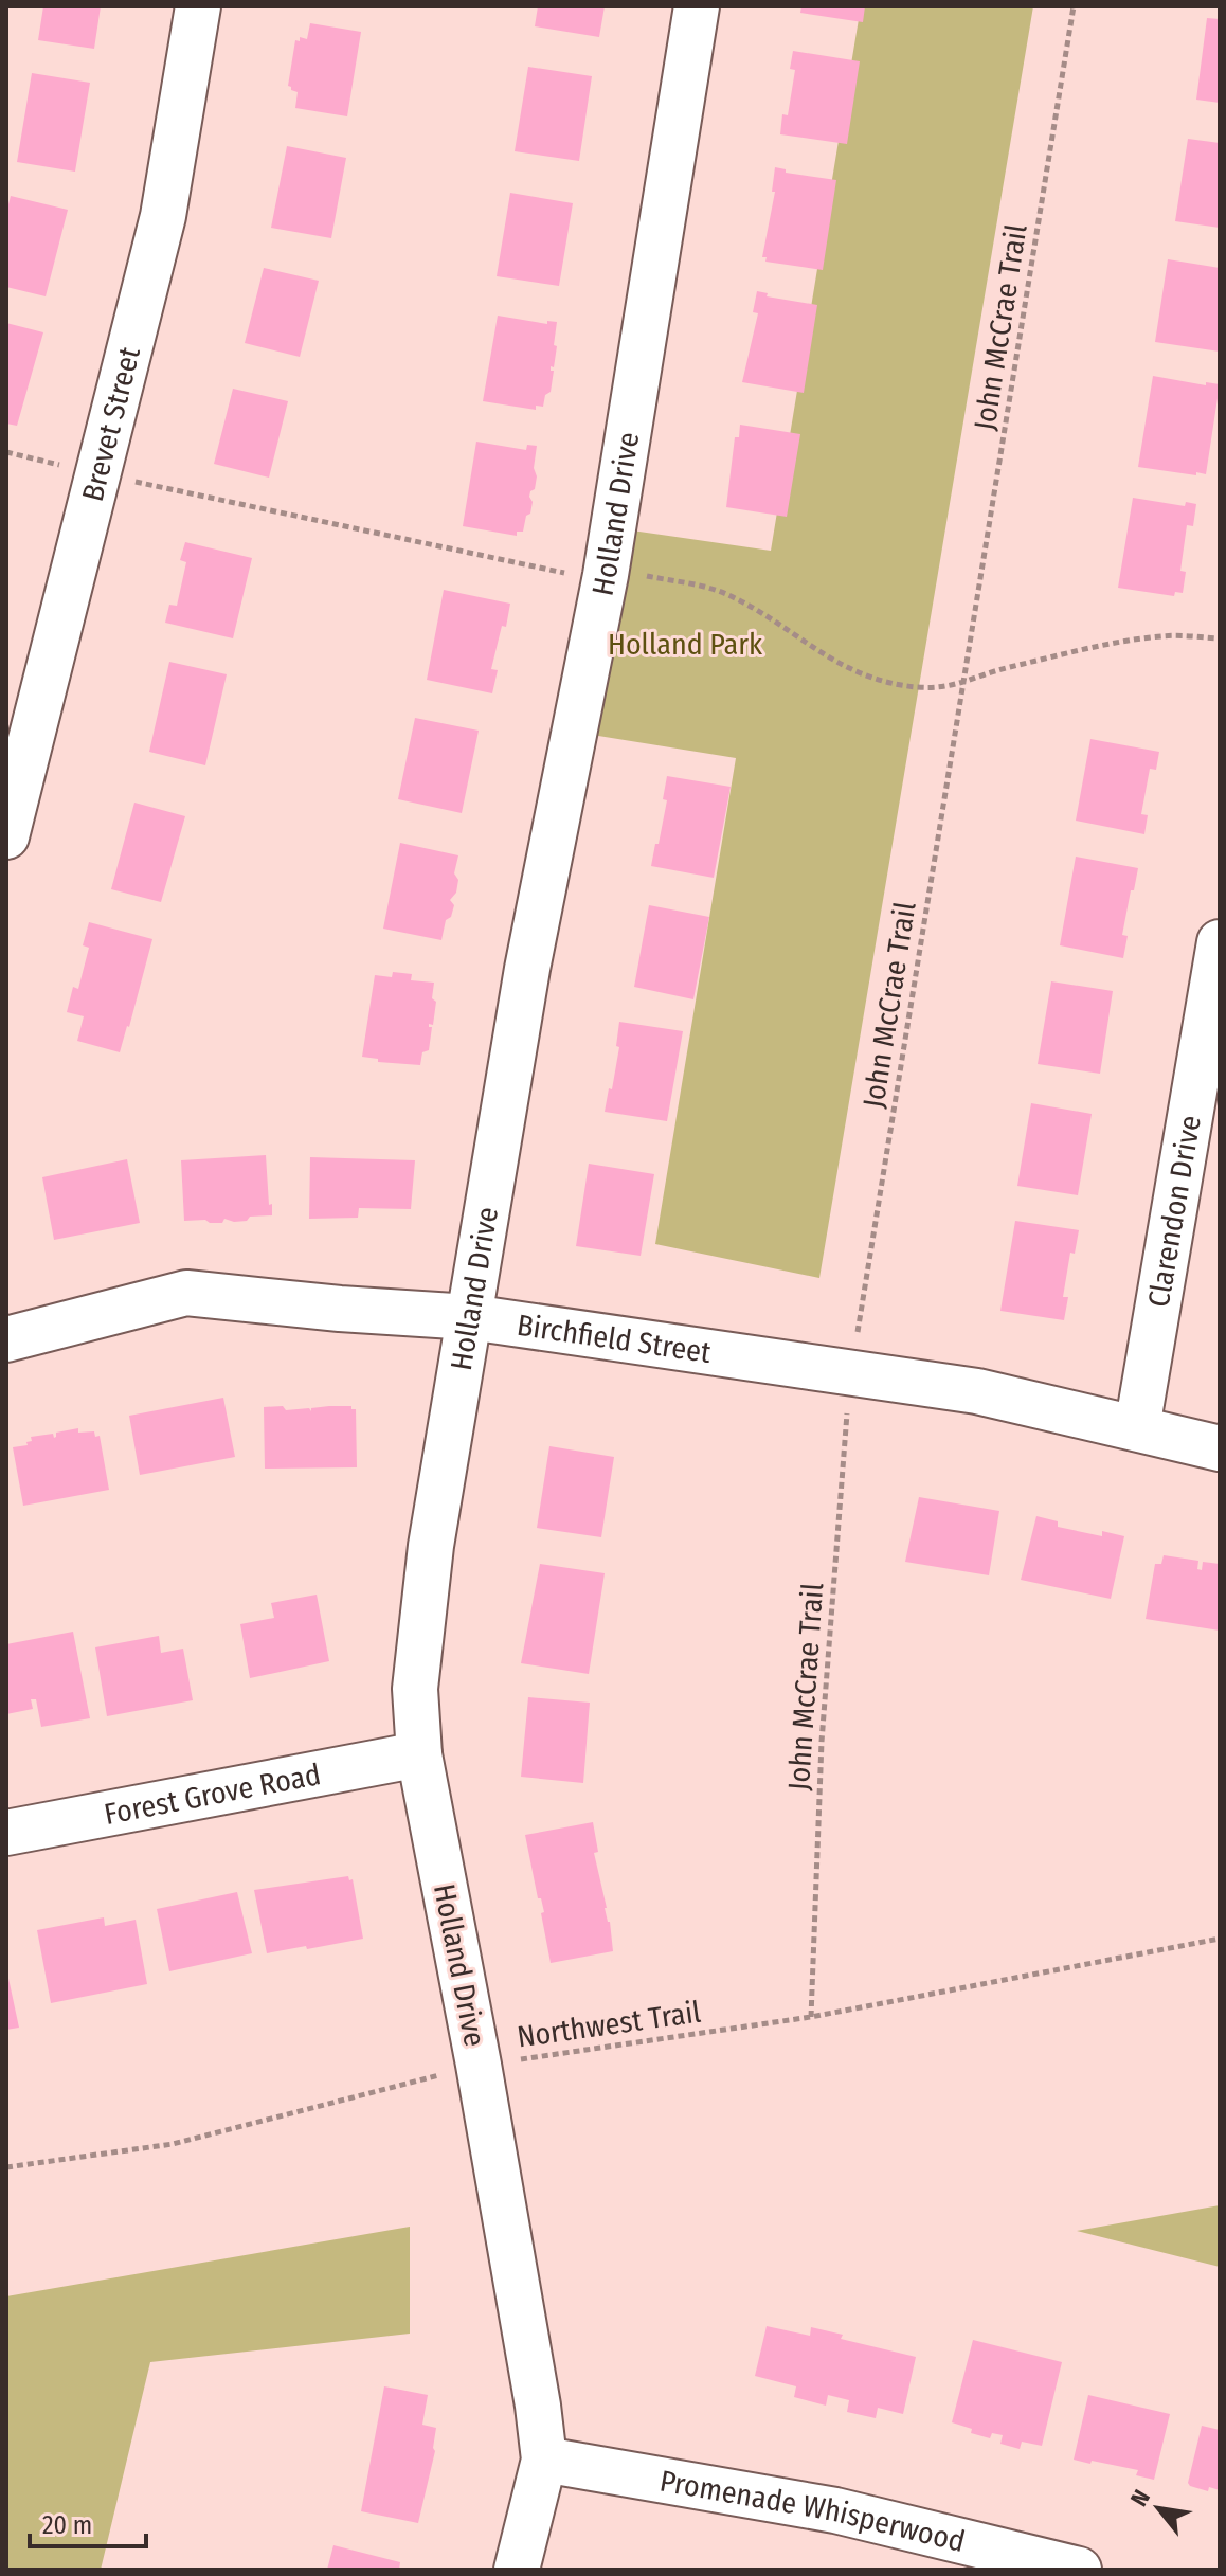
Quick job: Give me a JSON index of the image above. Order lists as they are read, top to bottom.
{
  "streets": {
    "street": [
      "Brevet Street",
      "Holland Drive",
      "Clarendon Drive",
      "Birchfield Street",
      "Forest Grove Road",
      "Promenade Whisperwood"
    ],
    "path": ["John McCrae Trail", "Northwest Trail"]
  },
  "crossings": [
    ["John McCrae Trail", "Birchfield Street"],
    ["John McCrae Trail", "Northwest Trail"],
    ["Holland Drive", "Birchfield Street"],
    ["Holland Drive", "Forest Grove Road"],
    ["Holland Drive", "Northwest Trail"],
    ["Holland Drive", "Promenade Whisperwood"],
    ["Clarendon Drive", "Birchfield Street"]
  ],
  "parks": ["Holland Park"],
  "scale_bar": "20 m",
  "north": "top left"
}
